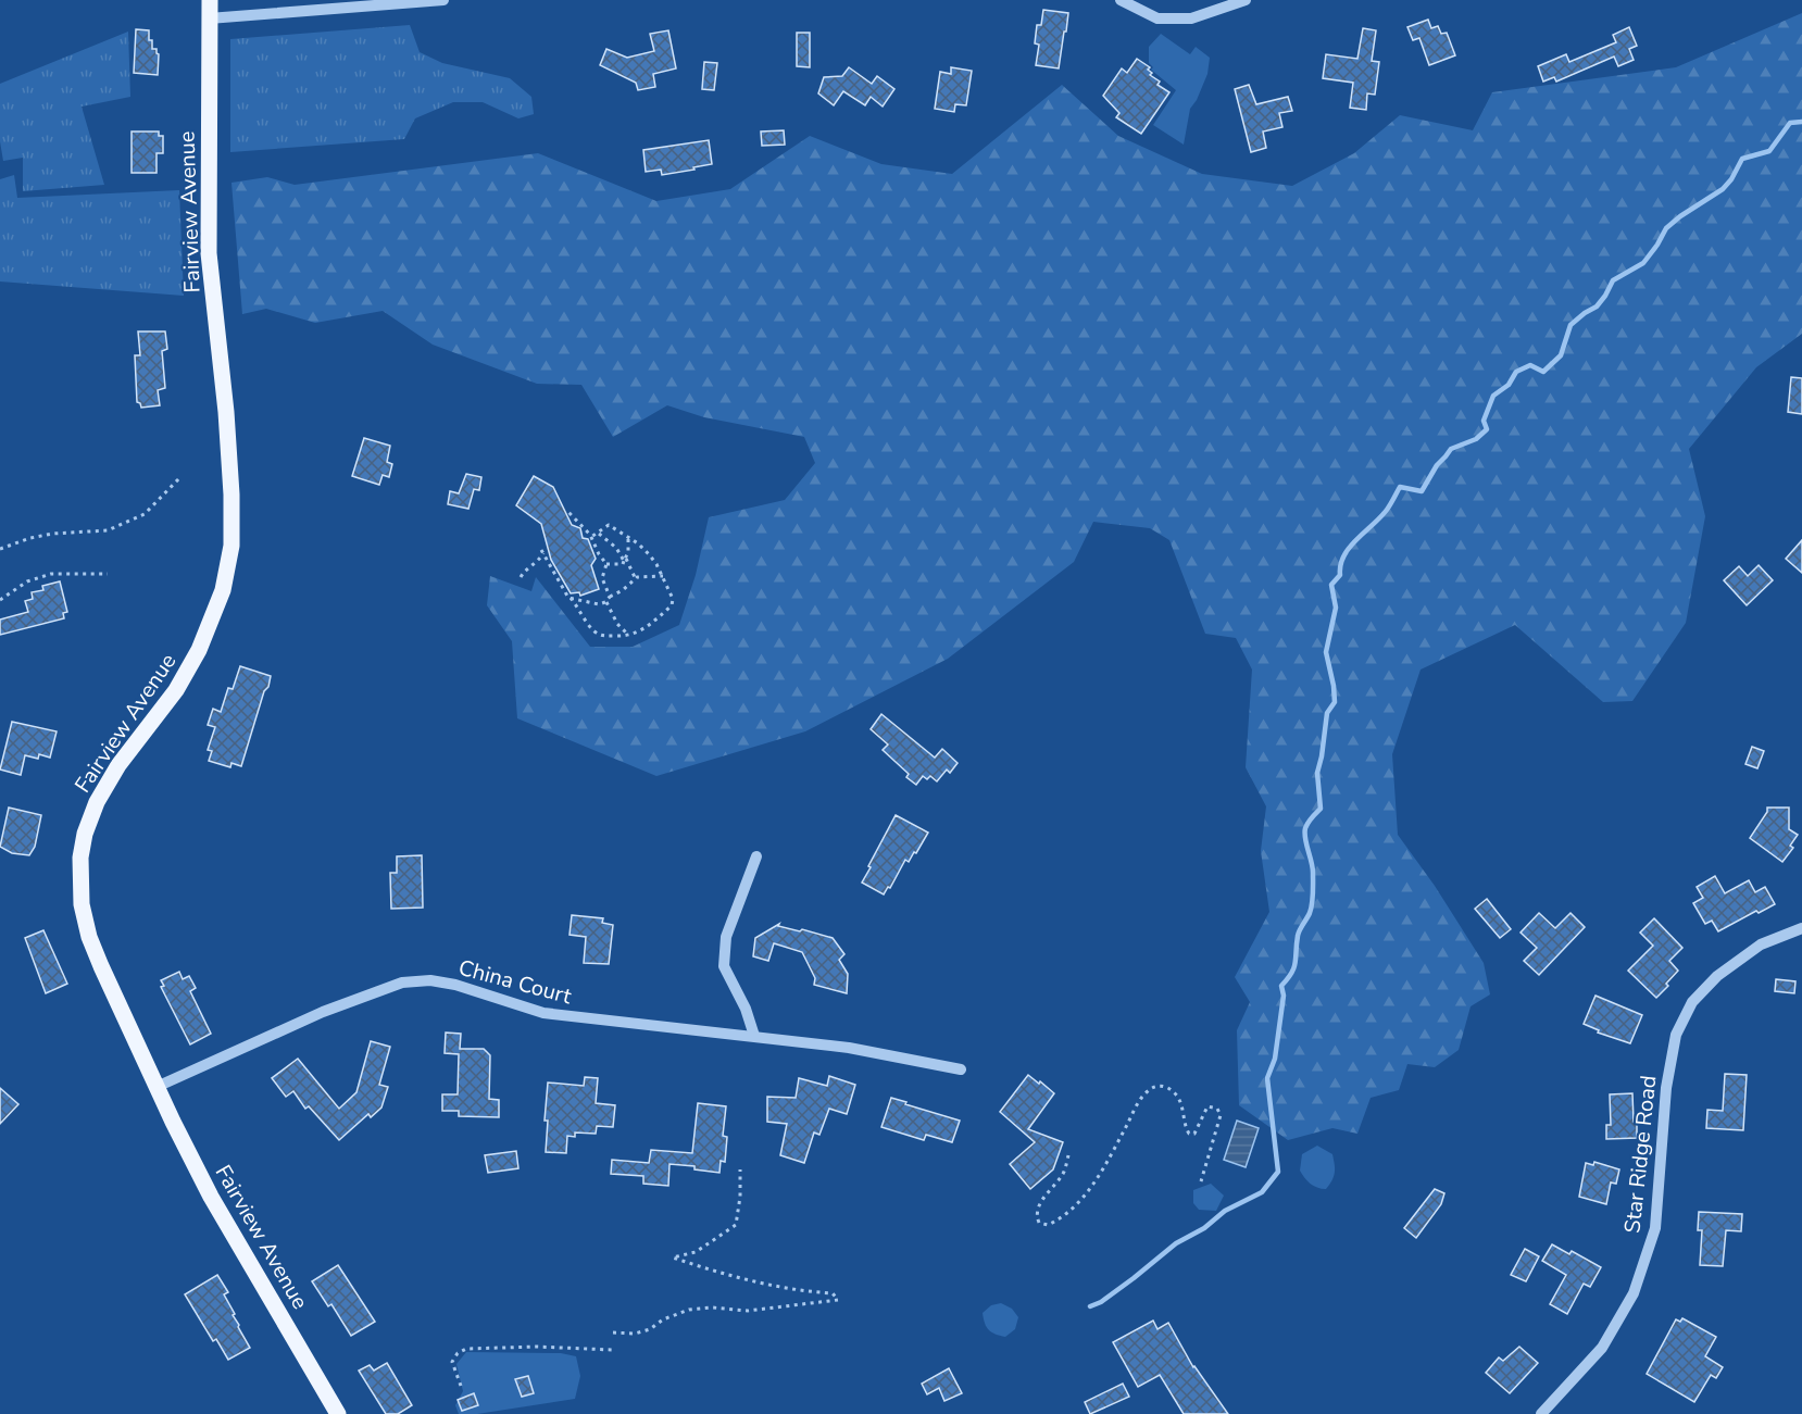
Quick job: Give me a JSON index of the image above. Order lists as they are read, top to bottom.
{
  "streets": {
    "main road": ["Fairview Avenue"],
    "street": ["China Court", "Star Ridge Road"]
  },
  "crossings": [
    ["Fairview Avenue", "China Court"]
  ]
}
